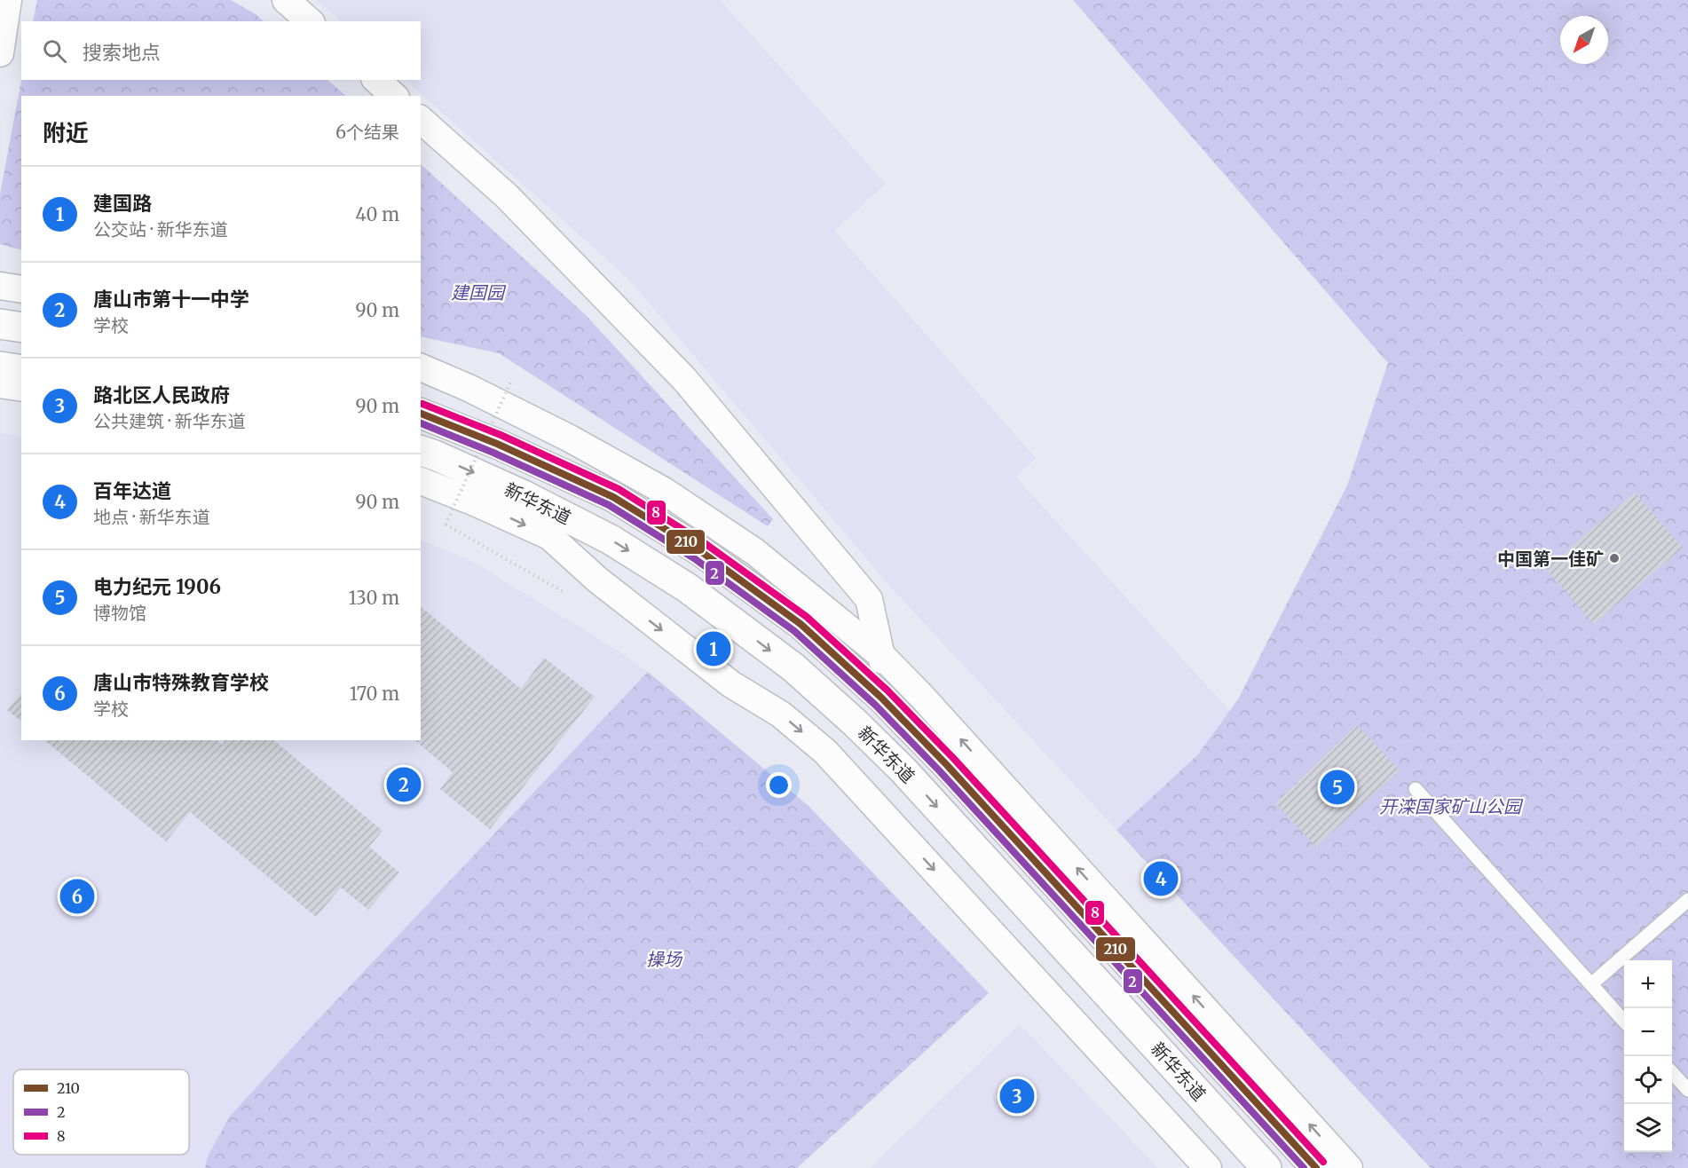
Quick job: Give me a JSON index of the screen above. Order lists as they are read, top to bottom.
{
  "streets": {
    "main road": ["新华东道"]
  },
  "parks": ["建国园", "开滦国家矿山公园", "操场"],
  "places": ["中国第一佳矿"],
  "lines": ["transit line 8", "transit line 210", "transit line 2"],
  "legend": ["210", "2", "8"],
  "north": "bottom left",
  "page": {
    "search": "搜索地点",
    "heading": ["附近", "6个结果"],
    "list": [
      {
        "mark": "1",
        "name": "建国路",
        "note": "公交站 · 新华东道",
        "value": "40 m"
      },
      {
        "mark": "2",
        "name": "唐山市第十一中学",
        "note": "学校",
        "value": "90 m"
      },
      {
        "mark": "3",
        "name": "路北区人民政府",
        "note": "公共建筑 · 新华东道",
        "value": "90 m"
      },
      {
        "mark": "4",
        "name": "百年达道",
        "note": "地点 · 新华东道",
        "value": "90 m"
      },
      {
        "mark": "5",
        "name": "电力纪元 1906",
        "note": "博物馆",
        "value": "130 m"
      },
      {
        "mark": "6",
        "name": "唐山市特殊教育学校",
        "note": "学校",
        "value": "170 m"
      }
    ],
    "pins": [
      "1",
      "2",
      "5",
      "4",
      "6",
      "3"
    ],
    "map_buttons": ["+", "−"]
  }
}
